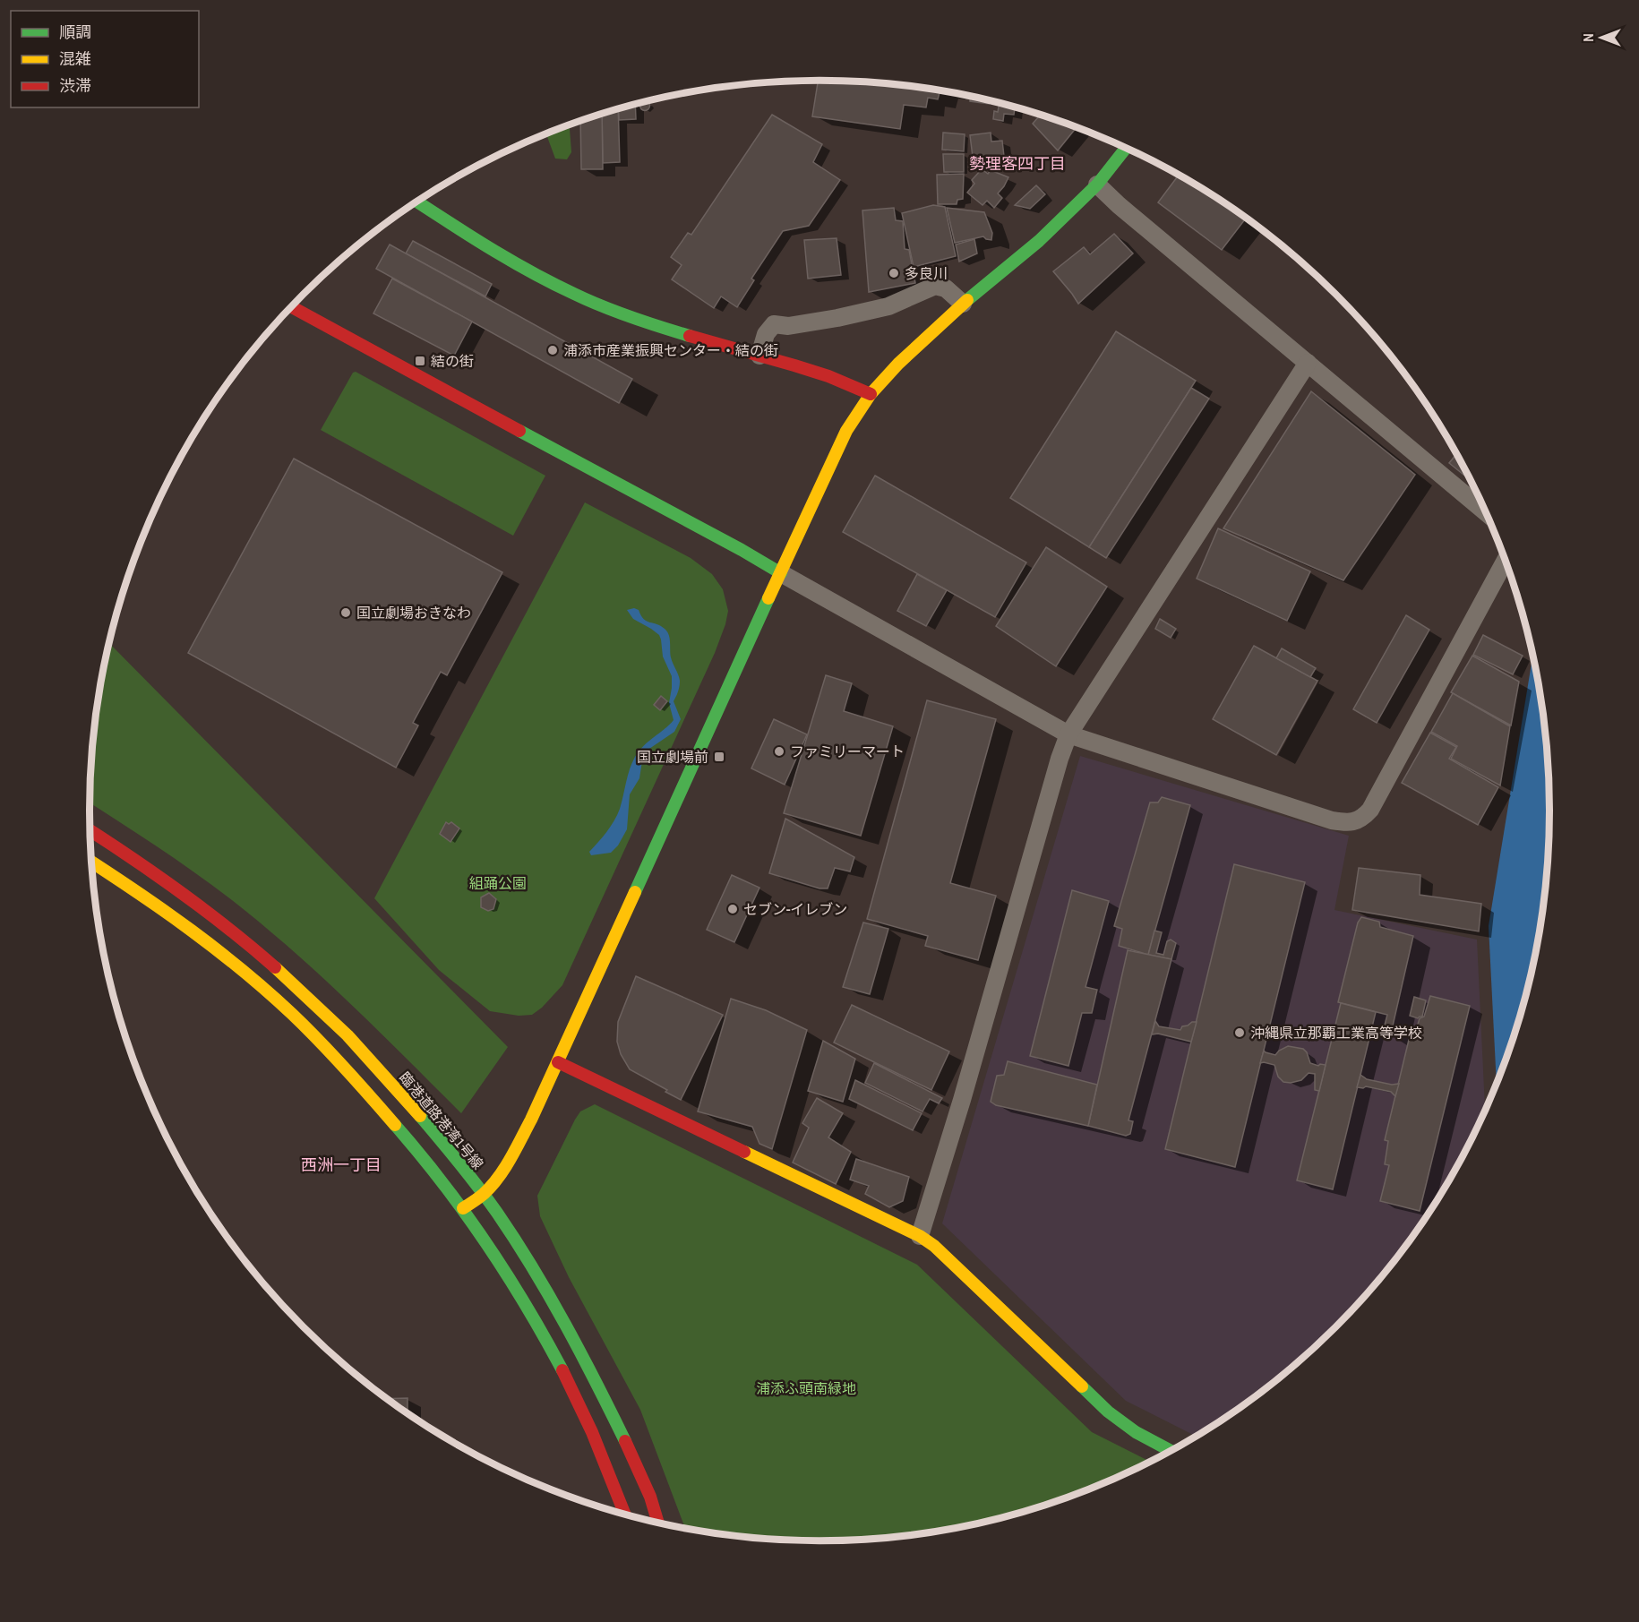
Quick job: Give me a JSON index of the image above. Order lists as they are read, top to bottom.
{
  "streets": {
    "street": ["臨港道路港湾1号線"]
  },
  "districts": ["勢理客四丁目", "西洲一丁目"],
  "parks": ["組踊公園", "浦添ふ頭南緑地"],
  "places": {
    "other": [
      "多良川",
      "浦添市産業振興センター・結の街",
      "国立劇場おきなわ",
      "ファミリーマート",
      "セブン-イレブン",
      "沖縄県立那覇工業高等学校"
    ],
    "transit": ["結の街", "国立劇場前"]
  },
  "legend": ["順調", "混雑", "渋滞"],
  "north": "left"
}
